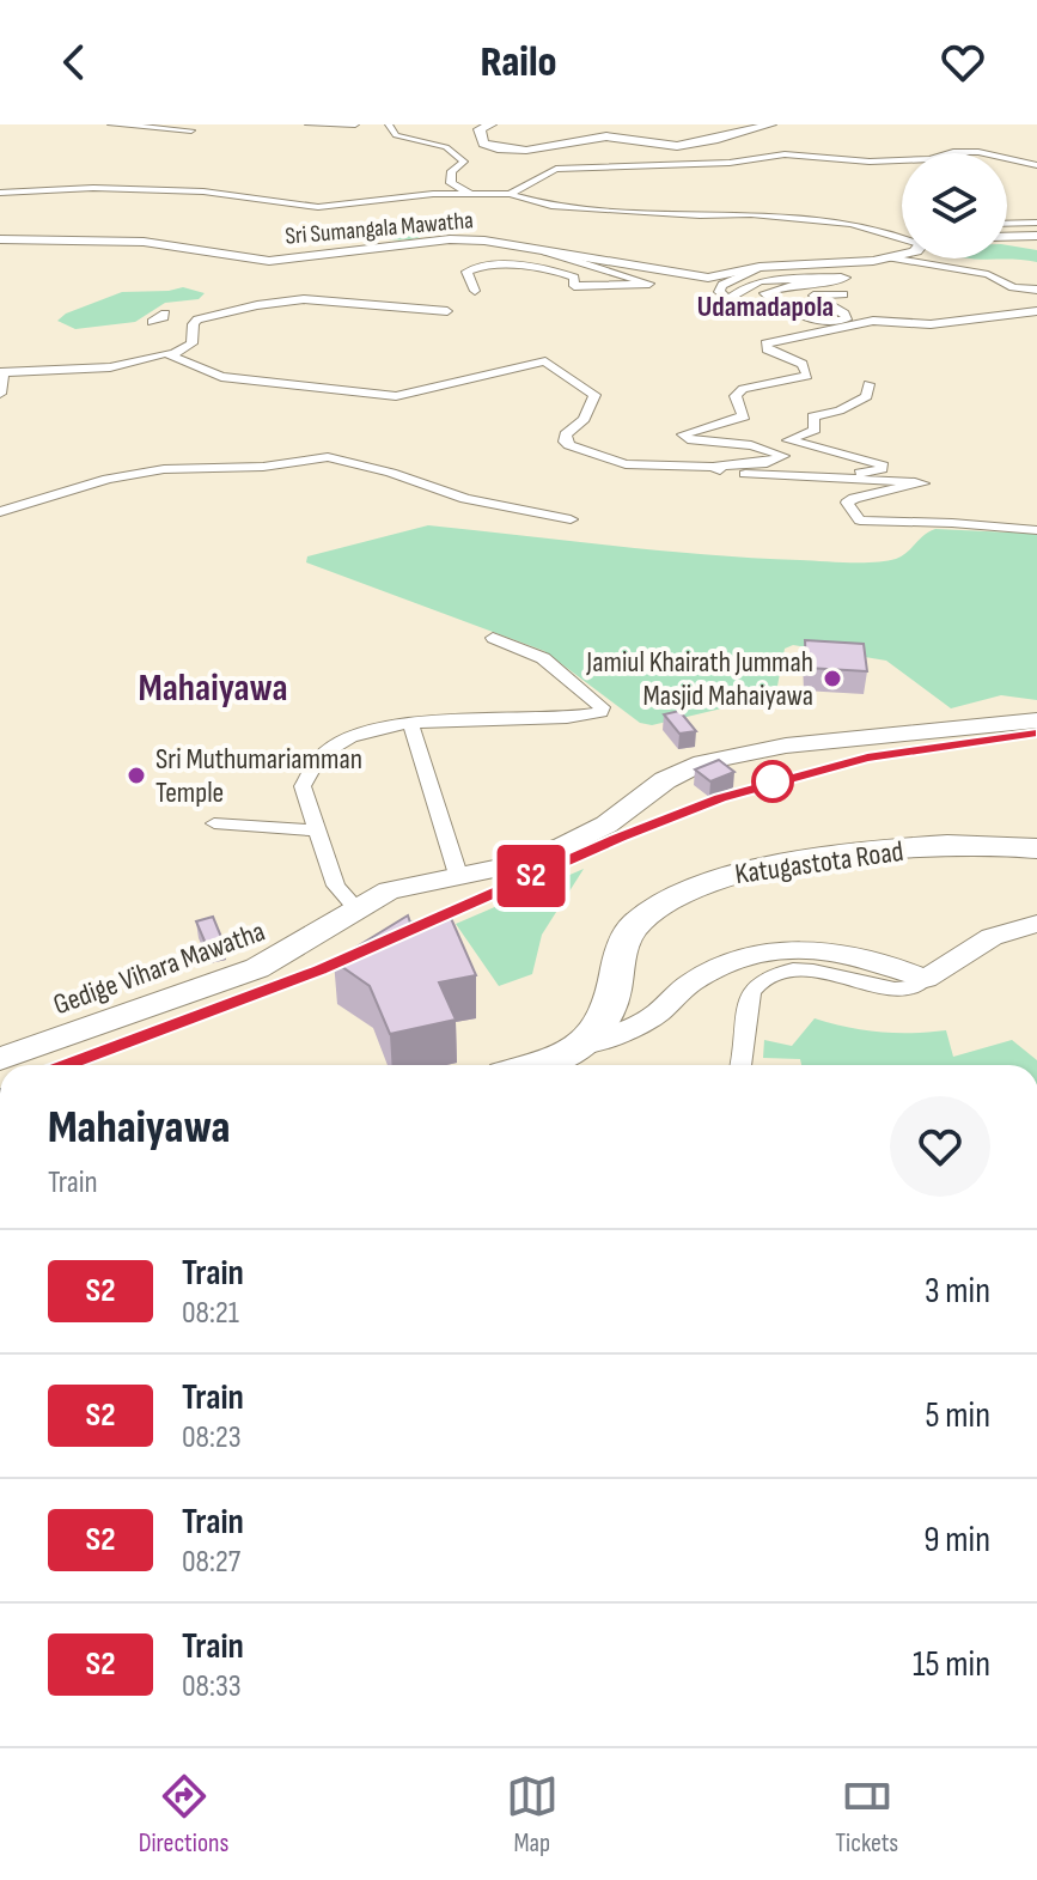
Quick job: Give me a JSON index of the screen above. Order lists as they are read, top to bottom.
{
  "streets": {
    "highway": ["Katugastota Road"],
    "main road": ["Gedige Vihara Mawatha"],
    "street": ["Sri Sumangala Mawatha"]
  },
  "districts": ["Udamadapola", "Mahaiyawa"],
  "places": ["Jamiul Khairath Jummah Masjid Mahaiyawa", "Sri Muthumariamman Temple"],
  "page": {
    "header": "Railo",
    "on_map": "S2",
    "heading": ["Mahaiyawa", "Train"],
    "list": [
      {
        "mark": "S2",
        "name": "Train",
        "note": "08:21",
        "value": "3 min"
      },
      {
        "mark": "S2",
        "name": "Train",
        "note": "08:23",
        "value": "5 min"
      },
      {
        "mark": "S2",
        "name": "Train",
        "note": "08:27",
        "value": "9 min"
      },
      {
        "mark": "S2",
        "name": "Train",
        "note": "08:33",
        "value": "15 min"
      }
    ],
    "tabs": ["Directions", "Map", "Tickets"]
  }
}
